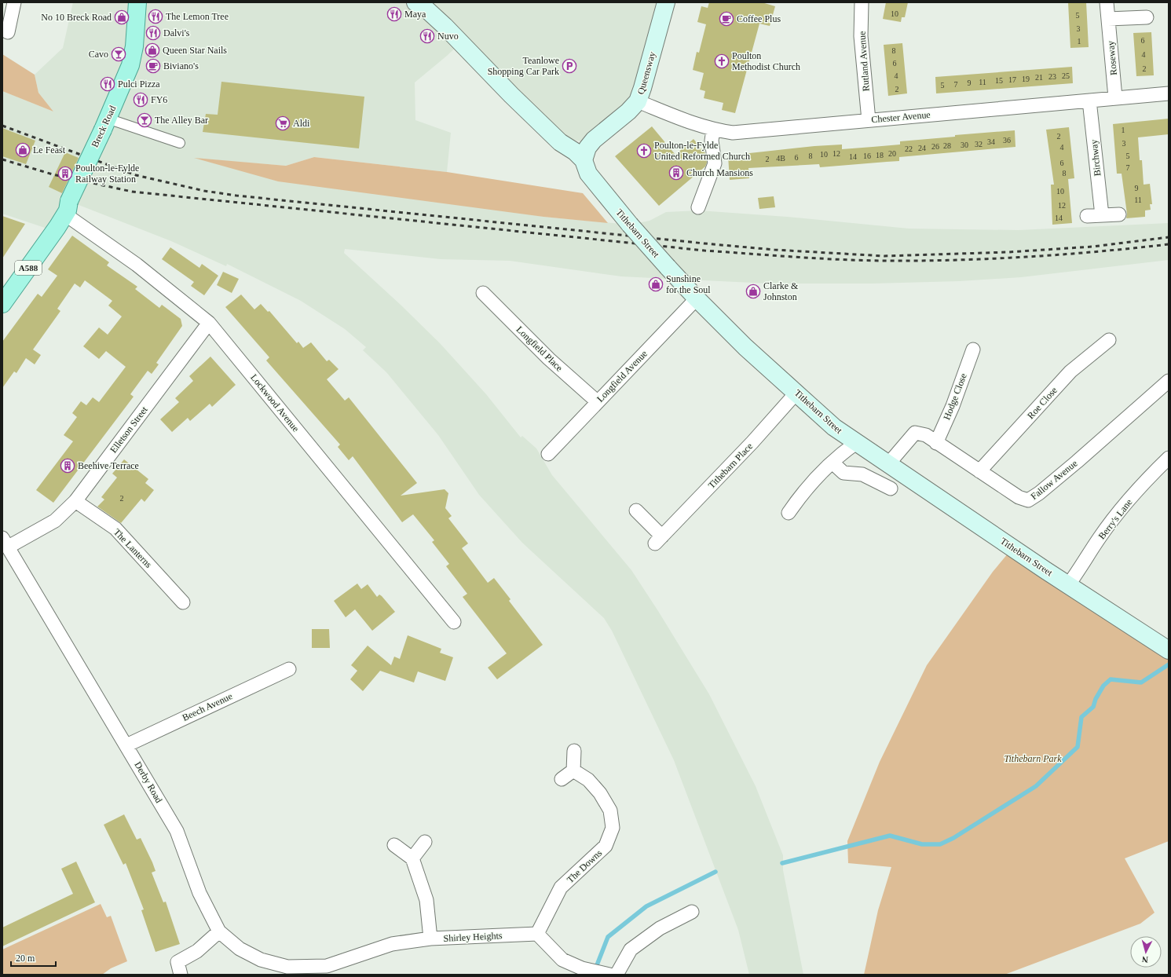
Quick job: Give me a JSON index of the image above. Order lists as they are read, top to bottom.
{
  "streets": {
    "main road": [
      "Queensway",
      "Breck Road",
      "Tithebarn Street",
      "A588"
    ],
    "street": [
      "Roseway",
      "Rutland Avenue",
      "Chester Avenue",
      "Birchway",
      "Longfield Place",
      "Longfield Avenue",
      "Hodge Close",
      "Lockwood Avenue",
      "Roe Close",
      "Elletson Street",
      "Tithebarn Place",
      "Fallow Avenue",
      "Berry's Lane",
      "The Lanterns",
      "Beech Avenue",
      "Derby Road",
      "The Downs",
      "Shirley Heights"
    ]
  },
  "crossings": [
    ["Roseway", "Chester Avenue"],
    ["Rutland Avenue", "Chester Avenue"],
    ["Queensway", "Chester Avenue"],
    ["Queensway", "Tithebarn Street"],
    ["Chester Avenue", "Birchway"],
    ["Breck Road", "Lockwood Avenue"],
    ["Tithebarn Street", "Longfield Avenue"],
    ["Tithebarn Street", "Tithebarn Place"],
    ["Tithebarn Street", "Fallow Avenue"],
    ["Tithebarn Street", "Berry's Lane"],
    ["Longfield Place", "Longfield Avenue"],
    ["Hodge Close", "Fallow Avenue"],
    ["Lockwood Avenue", "Elletson Street"],
    ["Roe Close", "Fallow Avenue"],
    ["Elletson Street", "The Lanterns"],
    ["Elletson Street", "Derby Road"],
    ["Beech Avenue", "Derby Road"],
    ["Derby Road", "Shirley Heights"],
    ["The Downs", "Shirley Heights"]
  ],
  "parks": ["Tithebarn Park"],
  "places": {
    "restaurant": [
      "Maya",
      "The Lemon Tree",
      "Dalvi's",
      "Nuvo",
      "Pulci Pizza",
      "FY6"
    ],
    "shop": [
      "No 10 Breck Road",
      "Queen Star Nails",
      "Le Feast",
      "Sunshine for the Soul",
      "Clarke & Johnston"
    ],
    "cafe": ["Coffee Plus", "Biviano's"],
    "bar": ["Cavo", "The Alley Bar"],
    "church": ["Poulton Methodist Church", "Poulton-le-Fylde United Reformed Church"],
    "parking": ["Teanlowe Shopping Car Park"],
    "supermarket": ["Aldi"],
    "building": ["Church Mansions", "Poulton-le-Fylde Railway Station", "Beehive Terrace"]
  },
  "house_numbers": [
    "10",
    "5",
    "3",
    "6",
    "1",
    "8",
    "4",
    "6",
    "2",
    "4",
    "25",
    "23",
    "21",
    "19",
    "17",
    "15",
    "11",
    "9",
    "7",
    "5",
    "2",
    "1",
    "2",
    "36",
    "34",
    "3",
    "32",
    "30",
    "28",
    "26",
    "4",
    "24",
    "22",
    "12",
    "20",
    "10",
    "18",
    "8",
    "16",
    "5",
    "14",
    "6",
    "4B",
    "2",
    "6",
    "7",
    "8",
    "9",
    "10",
    "11",
    "12",
    "14",
    "2"
  ],
  "scale_bar": "20 m",
  "north": "bottom"
}
